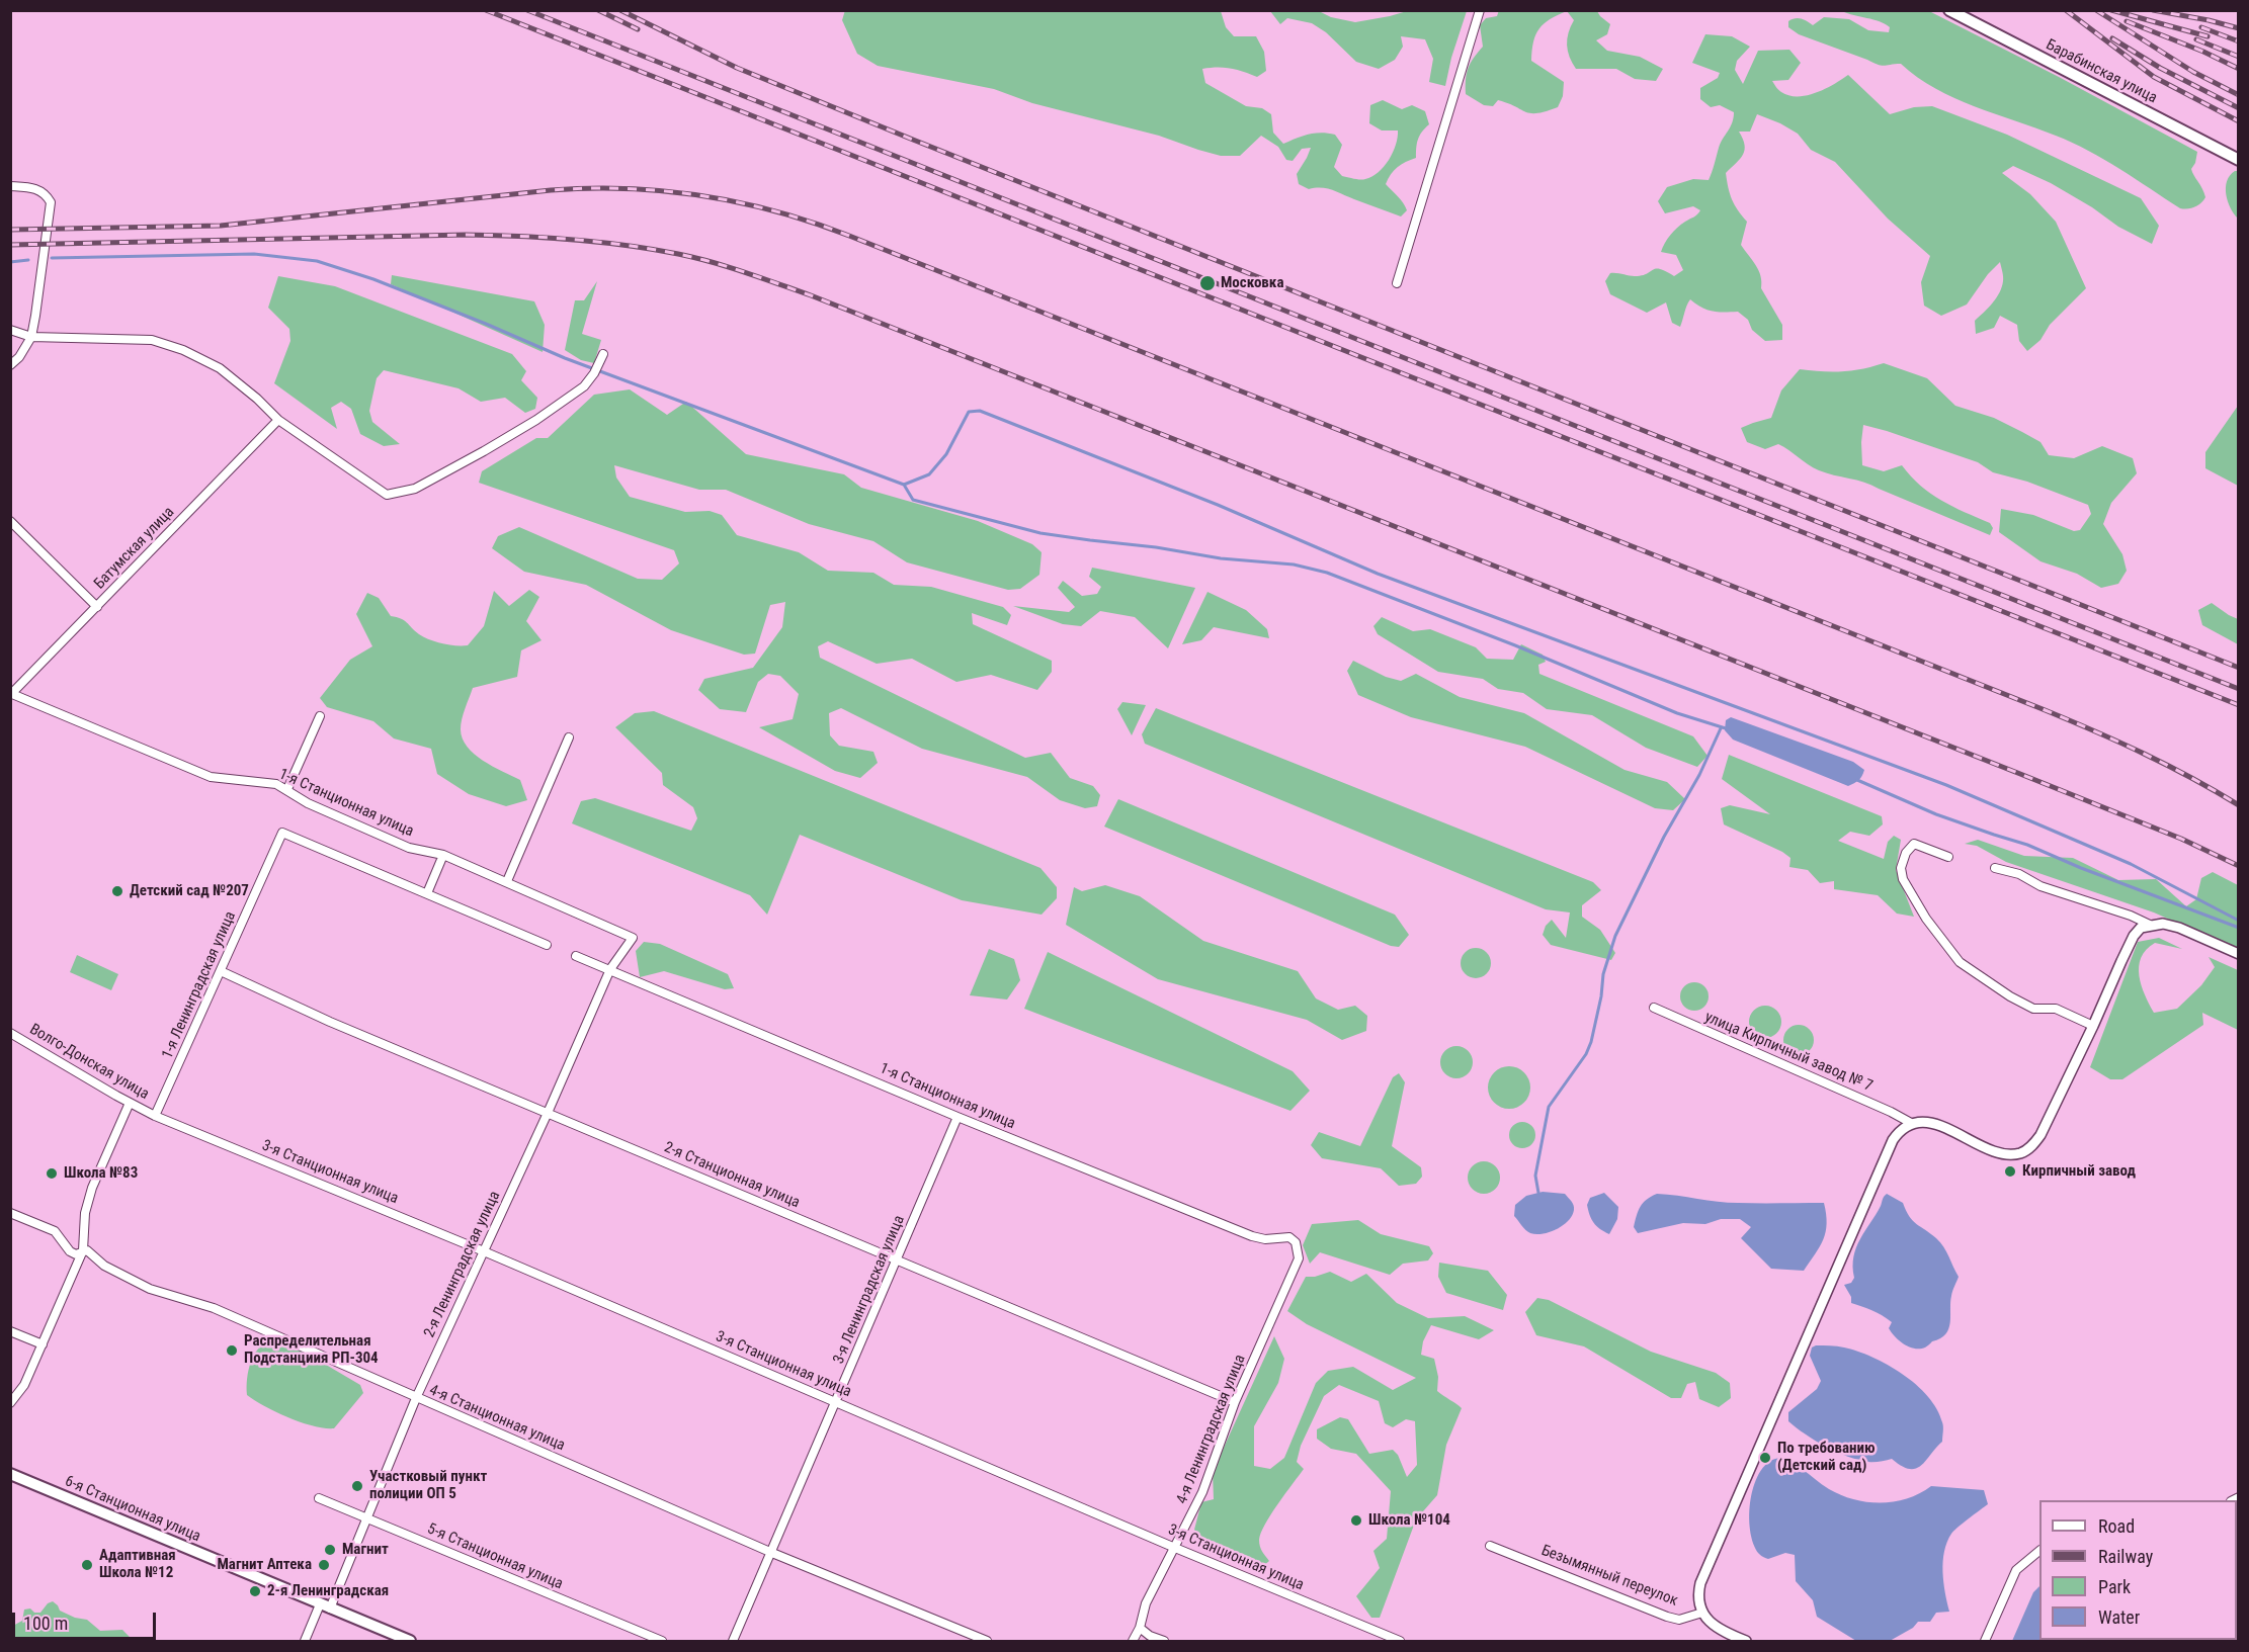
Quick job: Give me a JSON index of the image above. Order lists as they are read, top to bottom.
{
  "streets": {
    "main road": ["Барабинская улица", "6-я Станционная улица"],
    "street": [
      "Батумская улица",
      "1-я Станционная улица",
      "1-я Ленинградская улица",
      "улица Кирпичный завод № 7",
      "Волго-Донская улица",
      "3-я Станционная улица",
      "2-я Станционная улица",
      "2-я Ленинградская улица",
      "3-я Ленинградская улица",
      "4-я Станционная улица",
      "4-я Ленинградская улица",
      "5-я Станционная улица",
      "Безымянный переулок"
    ]
  },
  "crossings": [
    ["Батумская улица", "1-я Станционная улица"],
    ["1-я Станционная улица", "2-я Ленинградская улица"],
    ["1-я Станционная улица", "3-я Ленинградская улица"],
    ["1-я Станционная улица", "4-я Ленинградская улица"],
    ["1-я Ленинградская улица", "Волго-Донская улица"],
    ["1-я Ленинградская улица", "3-я Станционная улица"],
    ["1-я Ленинградская улица", "2-я Станционная улица"],
    ["Волго-Донская улица", "3-я Станционная улица"],
    ["3-я Станционная улица", "2-я Ленинградская улица"],
    ["3-я Станционная улица", "3-я Ленинградская улица"],
    ["3-я Станционная улица", "4-я Ленинградская улица"],
    ["2-я Станционная улица", "2-я Ленинградская улица"],
    ["2-я Станционная улица", "3-я Ленинградская улица"],
    ["2-я Станционная улица", "4-я Ленинградская улица"],
    ["2-я Ленинградская улица", "4-я Станционная улица"],
    ["2-я Ленинградская улица", "6-я Станционная улица"],
    ["2-я Ленинградская улица", "5-я Станционная улица"],
    ["3-я Ленинградская улица", "4-я Станционная улица"]
  ],
  "places": [
    "Московка",
    "Детский сад №207",
    "Кирпичный завод",
    "Школа №83",
    "Распределительная Подстанциия РП-304",
    "По требованию (Детский сад)",
    "Участковый пункт полиции ОП 5",
    "Школа №104",
    "Магнит",
    "Адаптивная Школа №12",
    "Магнит Аптека",
    "2-я Ленинградская"
  ],
  "legend": [
    "Road",
    "Railway",
    "Park",
    "Water"
  ],
  "scale_bar": "100 m"
}
